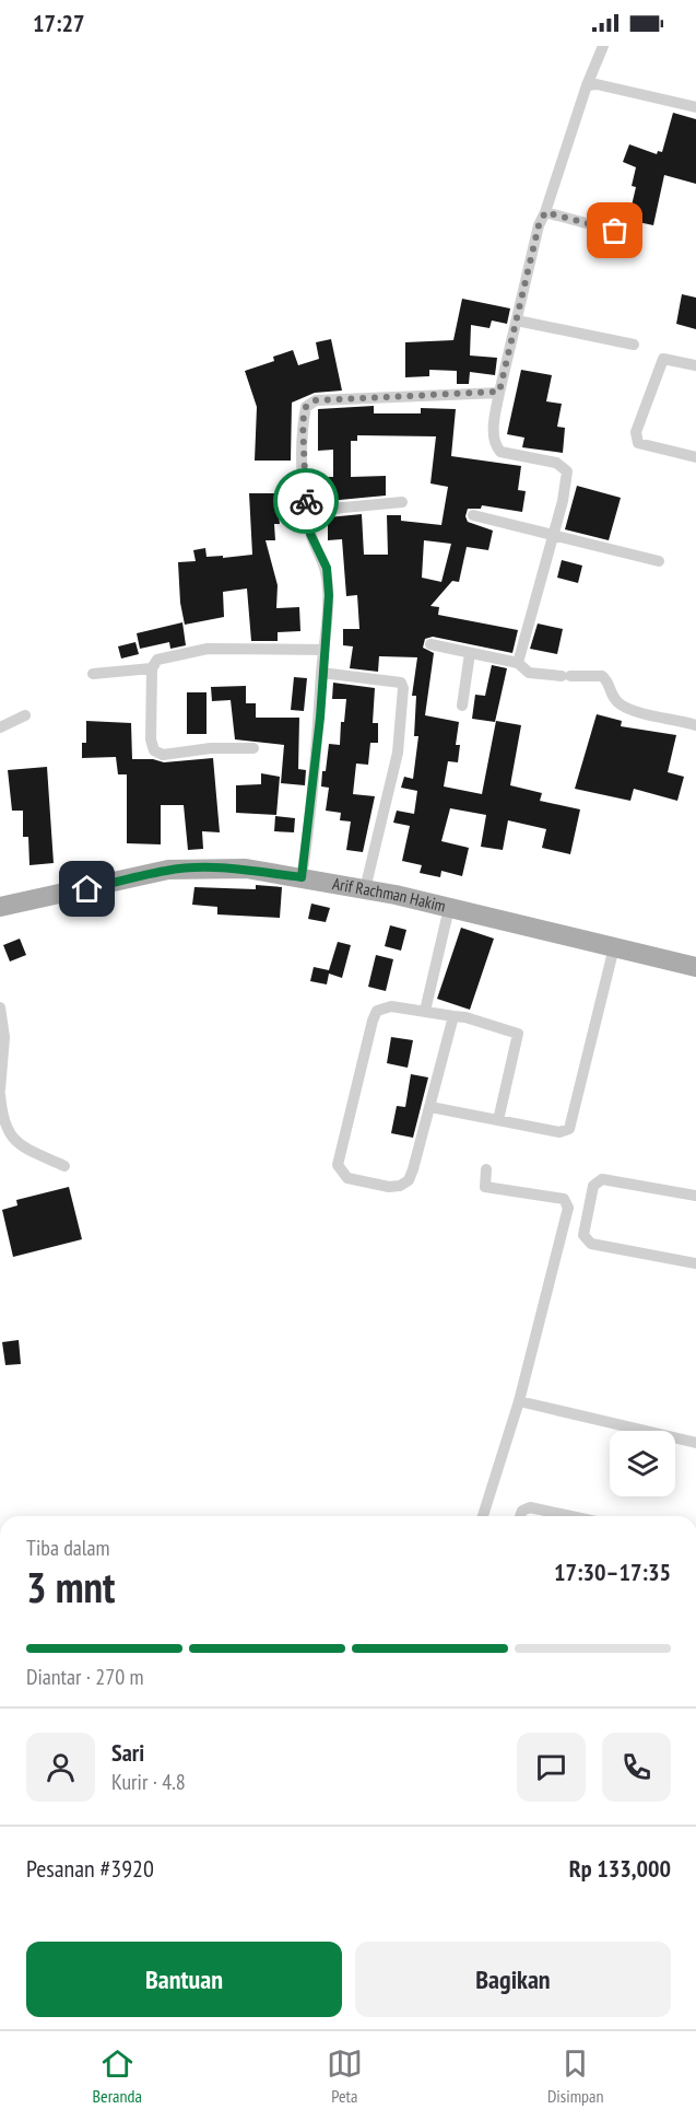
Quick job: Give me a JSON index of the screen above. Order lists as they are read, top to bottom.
{
  "streets": {
    "main road": ["Arif Rachman Hakim"]
  },
  "page": {
    "status": "17:27",
    "heading": ["3 mnt", "Tiba dalam", "17:30–17:35"],
    "panel": [
      "Sari",
      "Kurir · 4.8",
      "Pesanan #3920",
      "Rp 133,000"
    ],
    "bar": "Diantar · 270 m",
    "buttons": ["Bantuan", "Bagikan"],
    "tabs": ["Beranda", "Peta", "Disimpan"]
  }
}
